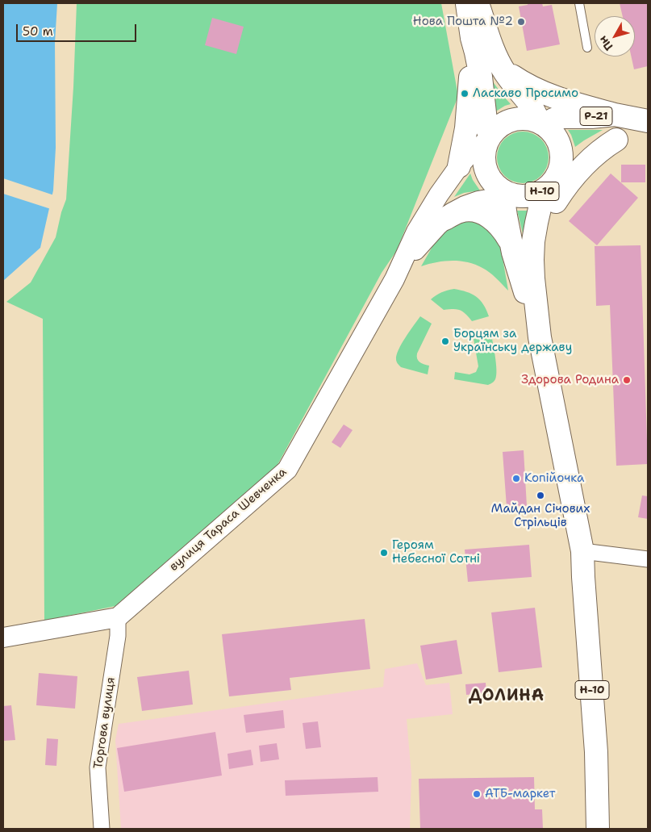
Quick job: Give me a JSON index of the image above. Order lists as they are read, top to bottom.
{
  "streets": {
    "main road": ["Р-21", "Н-10"],
    "street": ["вулиця Тараса Шевченка", "Торгова вулиця"]
  },
  "crossings": [
    ["Р-21", "Н-10"],
    ["Р-21", "вулиця Тараса Шевченка"],
    ["Н-10", "вулиця Тараса Шевченка"],
    ["вулиця Тараса Шевченка", "Торгова вулиця"]
  ],
  "districts": ["ДОЛИНА"],
  "places": [
    "Нова Пошта №2",
    "Ласкаво Просимо",
    "Борцям за Українську державу",
    "Здорова Родина",
    "Копійочка",
    "Майдан Січових Стрільців",
    "Героям Небесної Сотні",
    "АТБ-маркет"
  ],
  "scale_bar": "50 m",
  "north": "bottom left"
}
